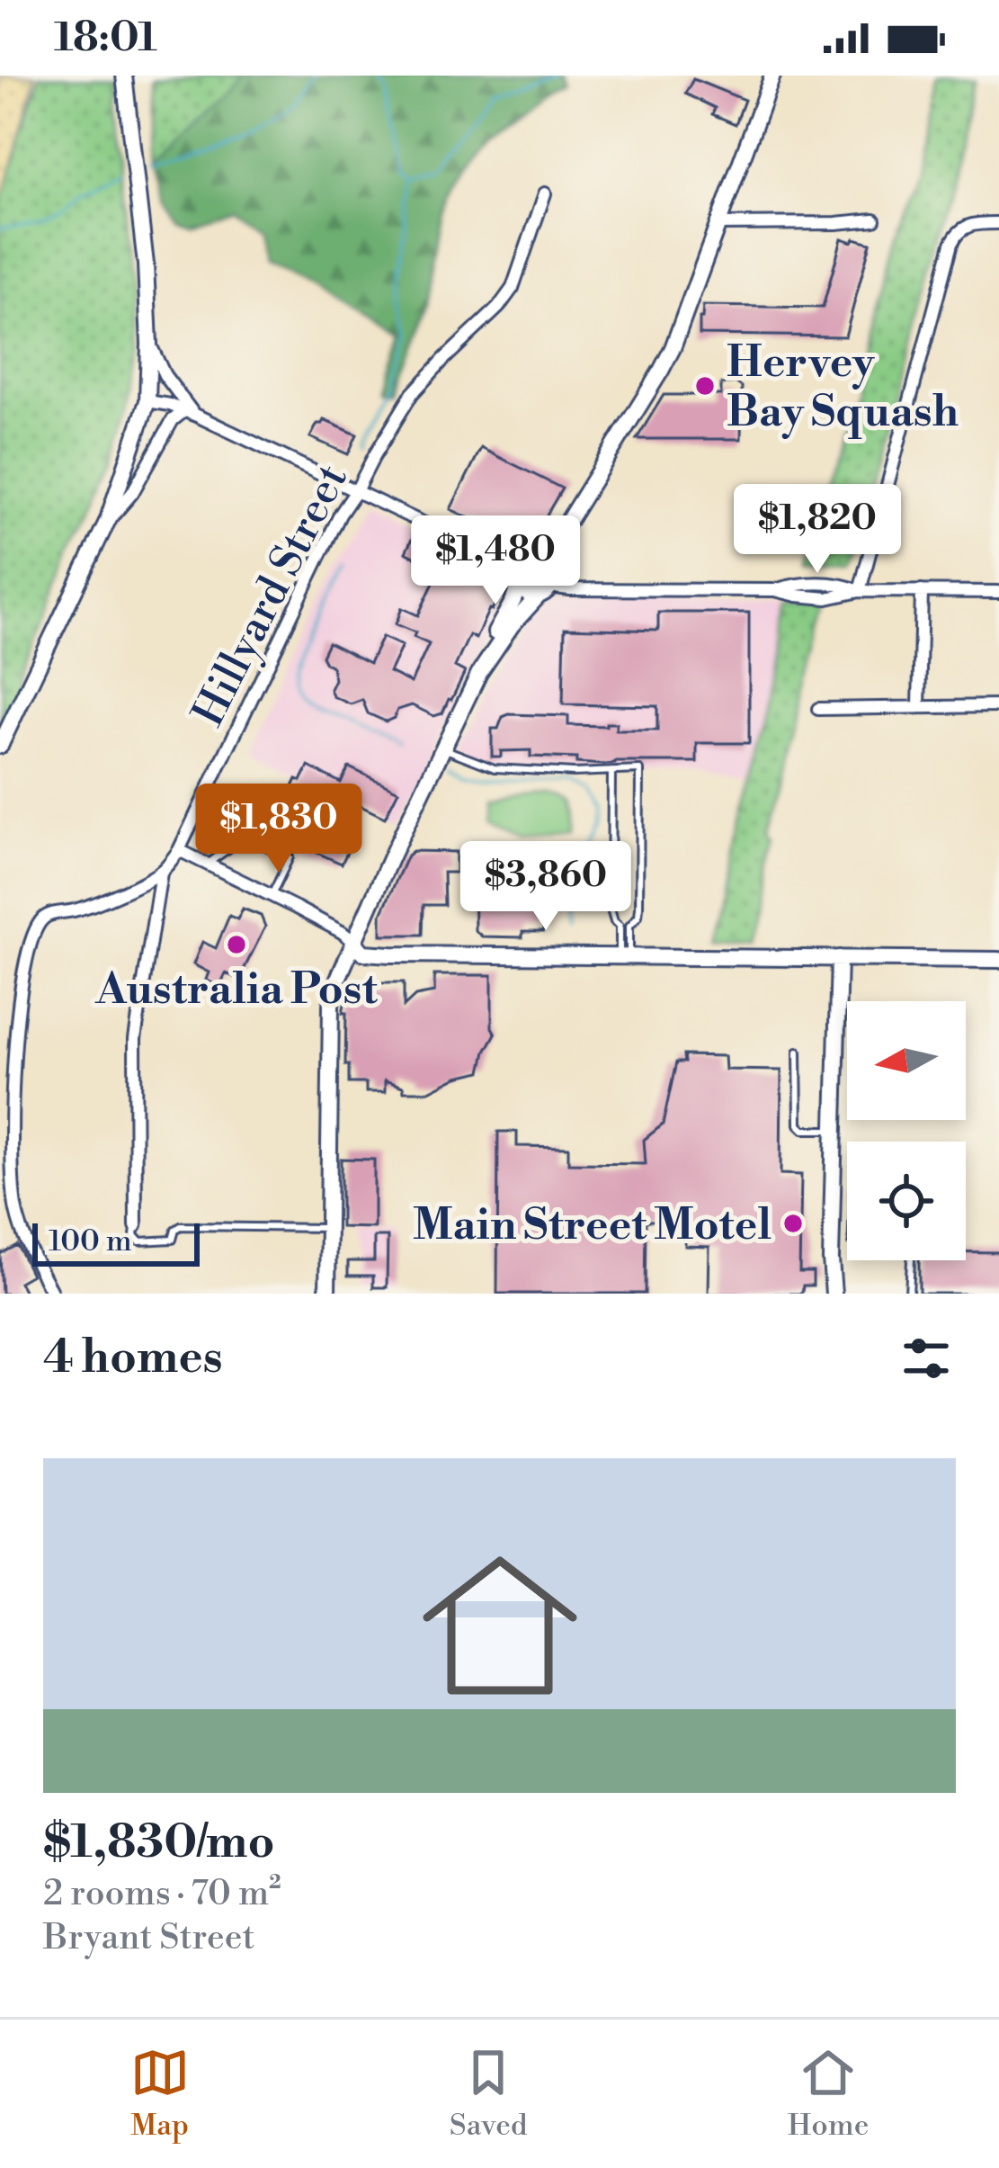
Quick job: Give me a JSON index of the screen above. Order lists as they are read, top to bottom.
{
  "streets": {
    "street": ["Hillyard Street"]
  },
  "places": ["Hervey Bay Squash", "Australia Post", "Main Street Motel"],
  "scale_bar": "100 m",
  "north": "left",
  "page": {
    "status": "18:01",
    "price": [
      "$1,820",
      "$1,480",
      "$1,830",
      "$3,860"
    ],
    "scale": "100 m",
    "heading": "4 homes",
    "list": [
      {
        "name": "$1,830/mo",
        "note": "2 rooms · 70 m² · Bryant Street"
      }
    ],
    "tabs": ["Map", "Saved", "Home"]
  }
}
